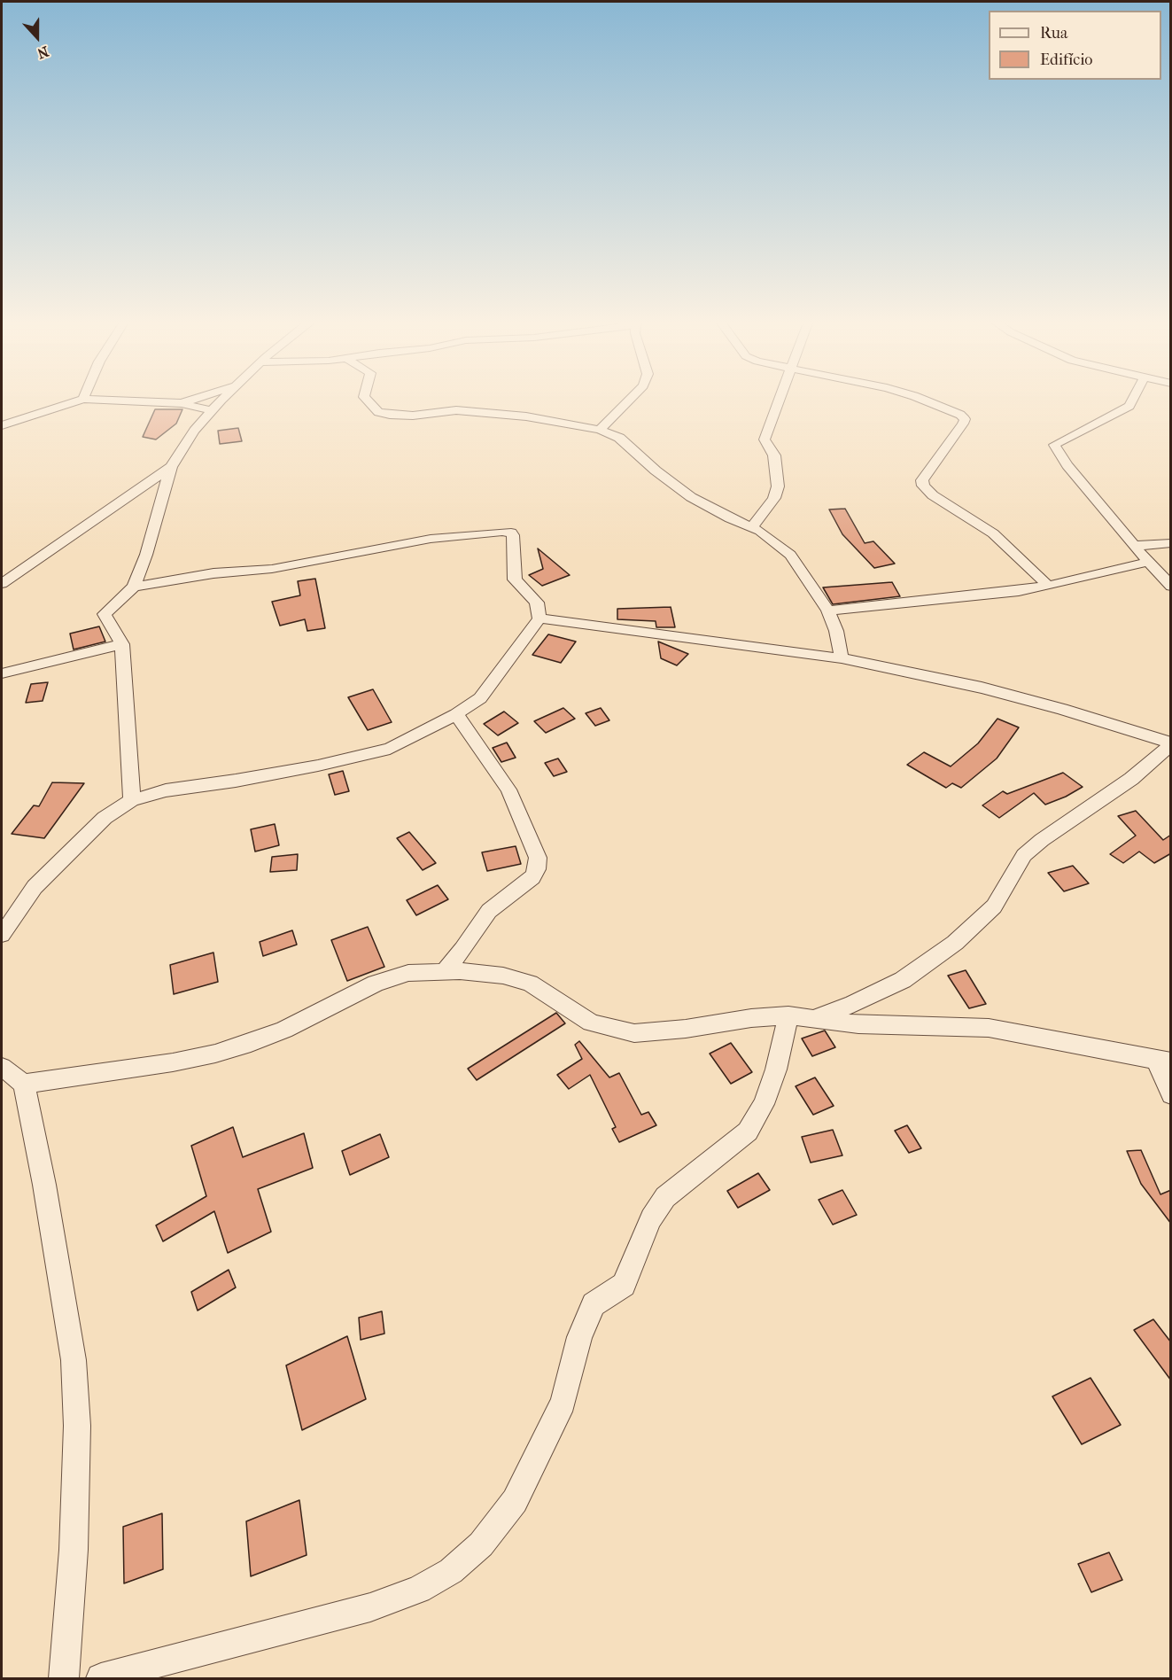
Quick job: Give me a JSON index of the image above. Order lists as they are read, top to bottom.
{
  "legend": ["Rua", "Edifício"],
  "north": "bottom"
}
